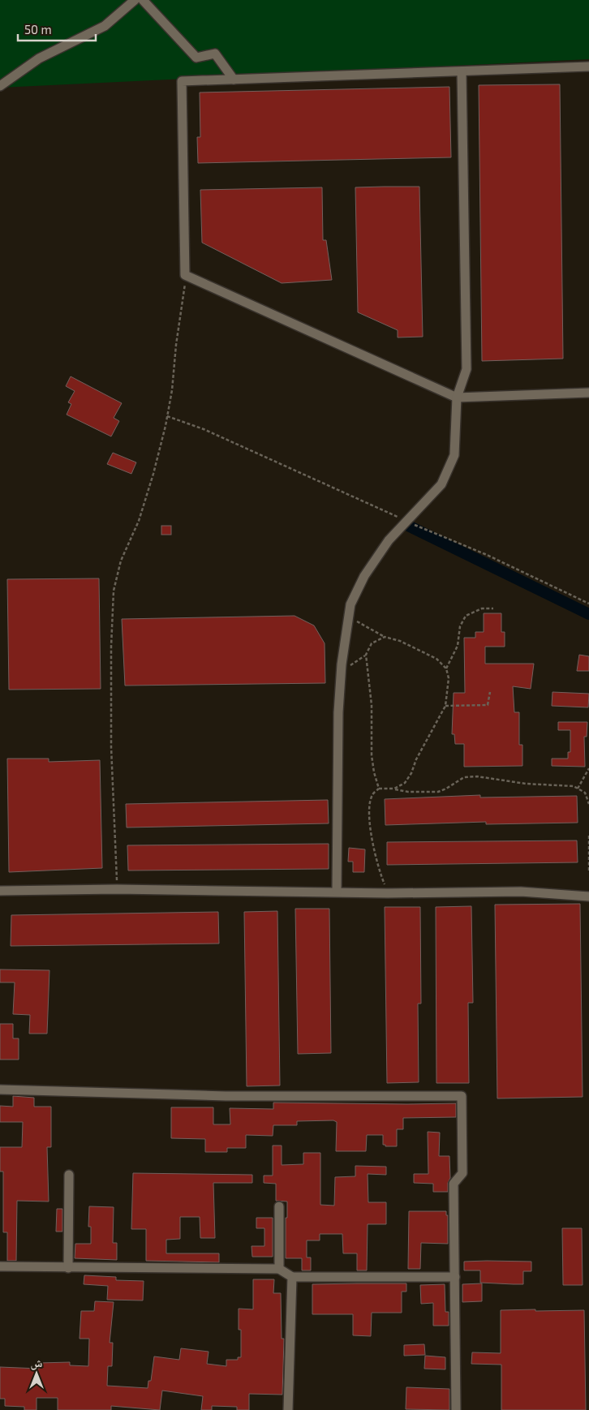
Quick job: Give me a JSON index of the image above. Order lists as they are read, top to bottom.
{
  "scale_bar": "50 m",
  "north": "top"
}
